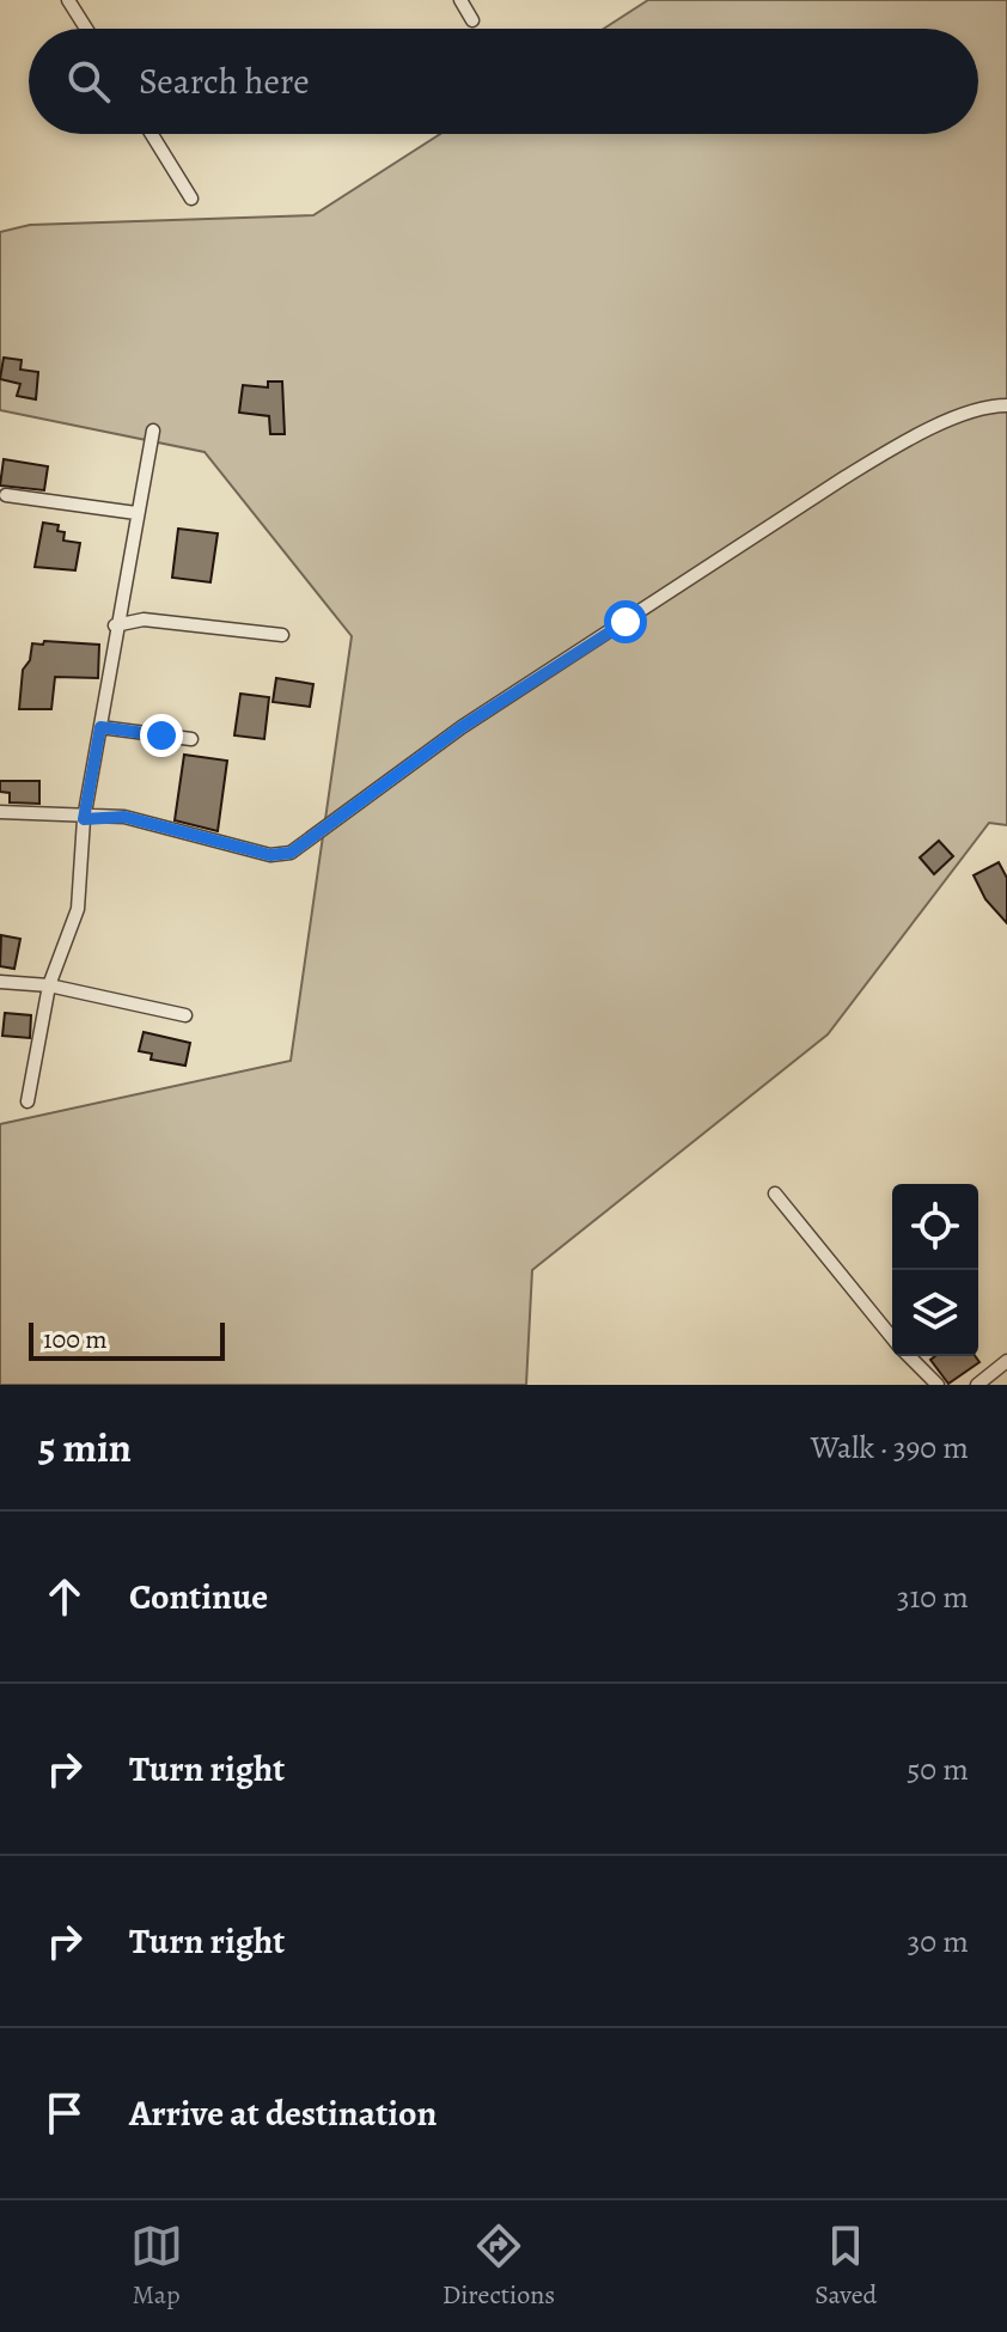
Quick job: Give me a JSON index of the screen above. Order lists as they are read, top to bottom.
{
  "scale_bar": "100 m",
  "page": {
    "search": "Search here",
    "scale": "100 m",
    "heading": ["5 min", "Walk · 390 m"],
    "list": [
      ["Continue", "310 m"],
      ["Turn right", "50 m"],
      ["Turn right", "30 m"],
      "Arrive at destination"
    ],
    "nav": ["Map", "Directions", "Saved"]
  }
}
